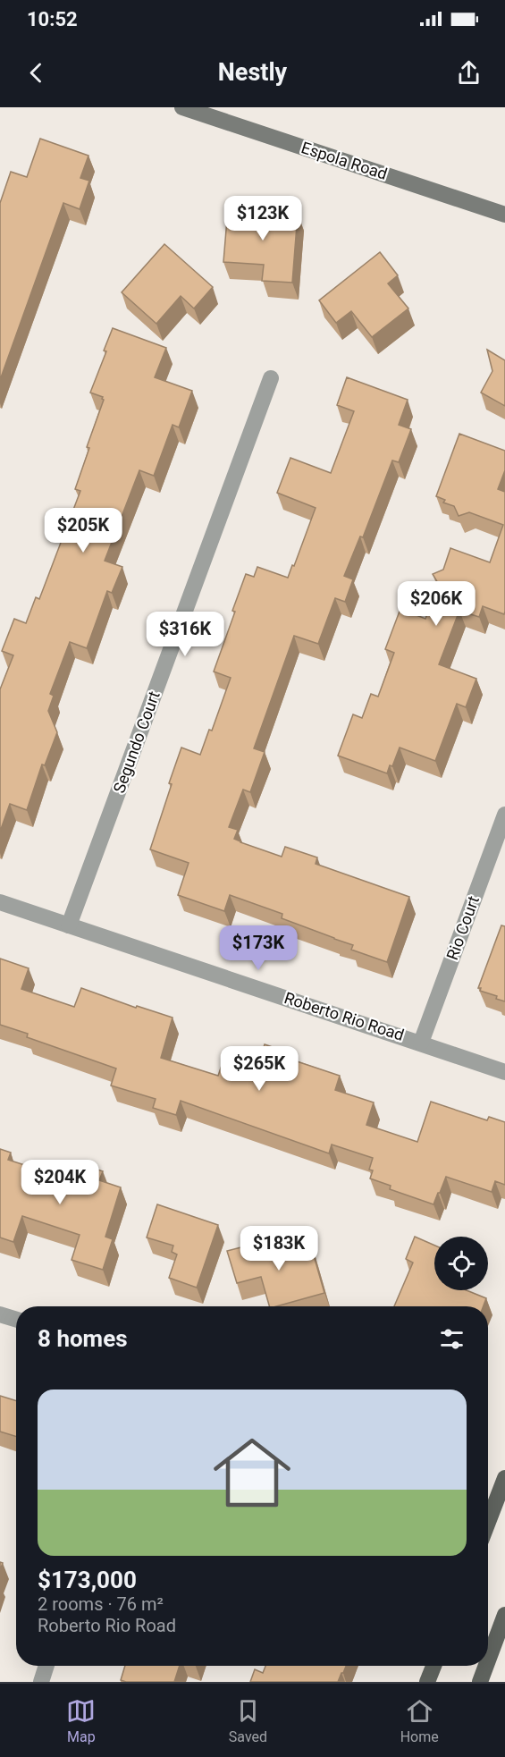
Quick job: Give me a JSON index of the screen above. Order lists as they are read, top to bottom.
{
  "streets": {
    "main road": ["Espola Road"],
    "street": ["Segundo Court", "Rio Court", "Roberto Rio Road"]
  },
  "crossings": [
    ["Segundo Court", "Roberto Rio Road"],
    ["Rio Court", "Roberto Rio Road"]
  ],
  "page": {
    "status": "10:52",
    "header": "Nestly",
    "price": [
      "$123K",
      "$205K",
      "$206K",
      "$316K",
      "$173K",
      "$265K",
      "$204K",
      "$183K"
    ],
    "heading": "8 homes",
    "list": [
      {
        "name": "$173,000",
        "note": "2 rooms · 76 m² · Roberto Rio Road"
      }
    ],
    "tabs": ["Map", "Saved", "Home"]
  }
}
